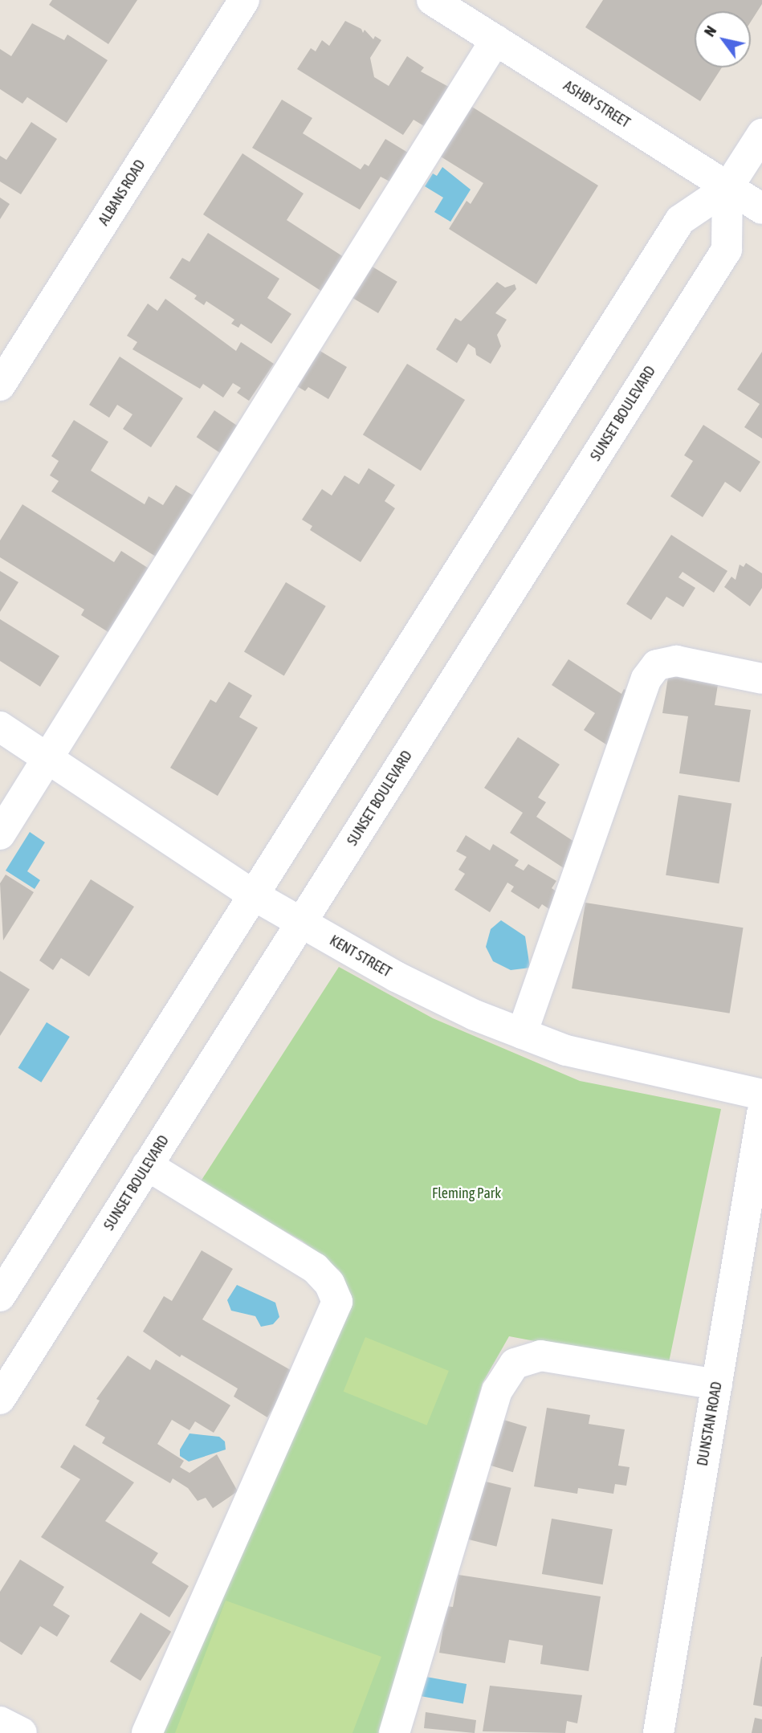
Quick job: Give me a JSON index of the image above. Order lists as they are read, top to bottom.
{
  "streets": {
    "street": [
      "ASHBY STREET",
      "ALBANS ROAD",
      "SUNSET BOULEVARD",
      "KENT STREET",
      "DUNSTAN ROAD"
    ]
  },
  "crossings": [
    ["ASHBY STREET", "SUNSET BOULEVARD"],
    ["SUNSET BOULEVARD", "KENT STREET"]
  ],
  "parks": ["Fleming Park"],
  "north": "top left"
}
